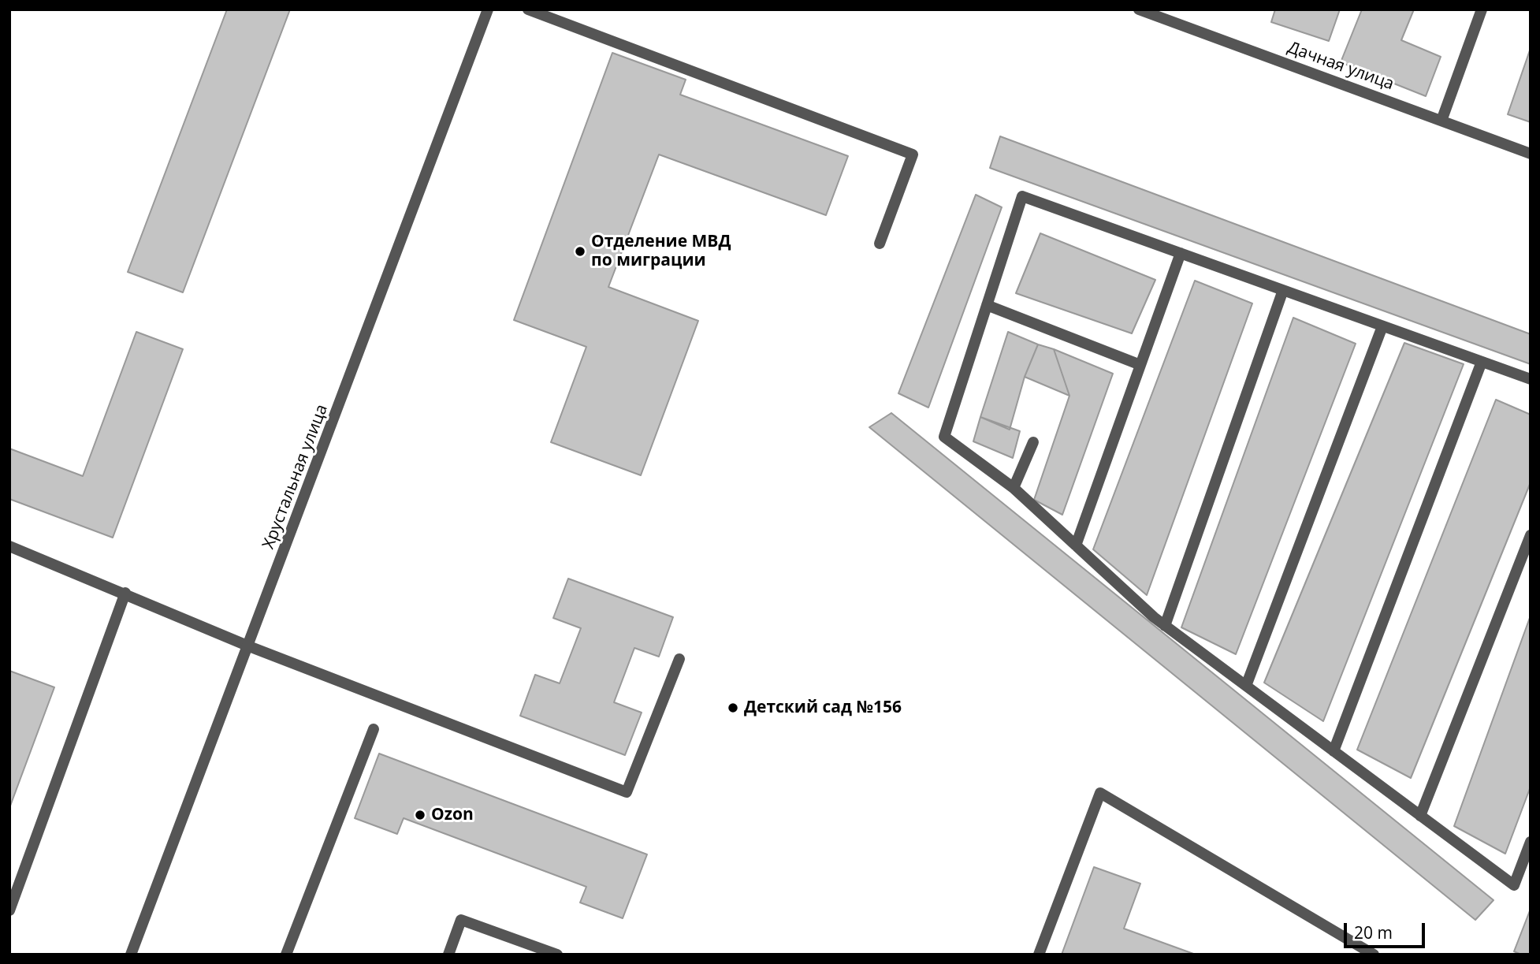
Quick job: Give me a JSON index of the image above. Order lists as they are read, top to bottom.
{
  "streets": {
    "street": ["Дачная улица", "Хрустальная улица"]
  },
  "places": ["Отделение МВД по миграции", "Детский сад №156", "Ozon"],
  "scale_bar": "20 m"
}
